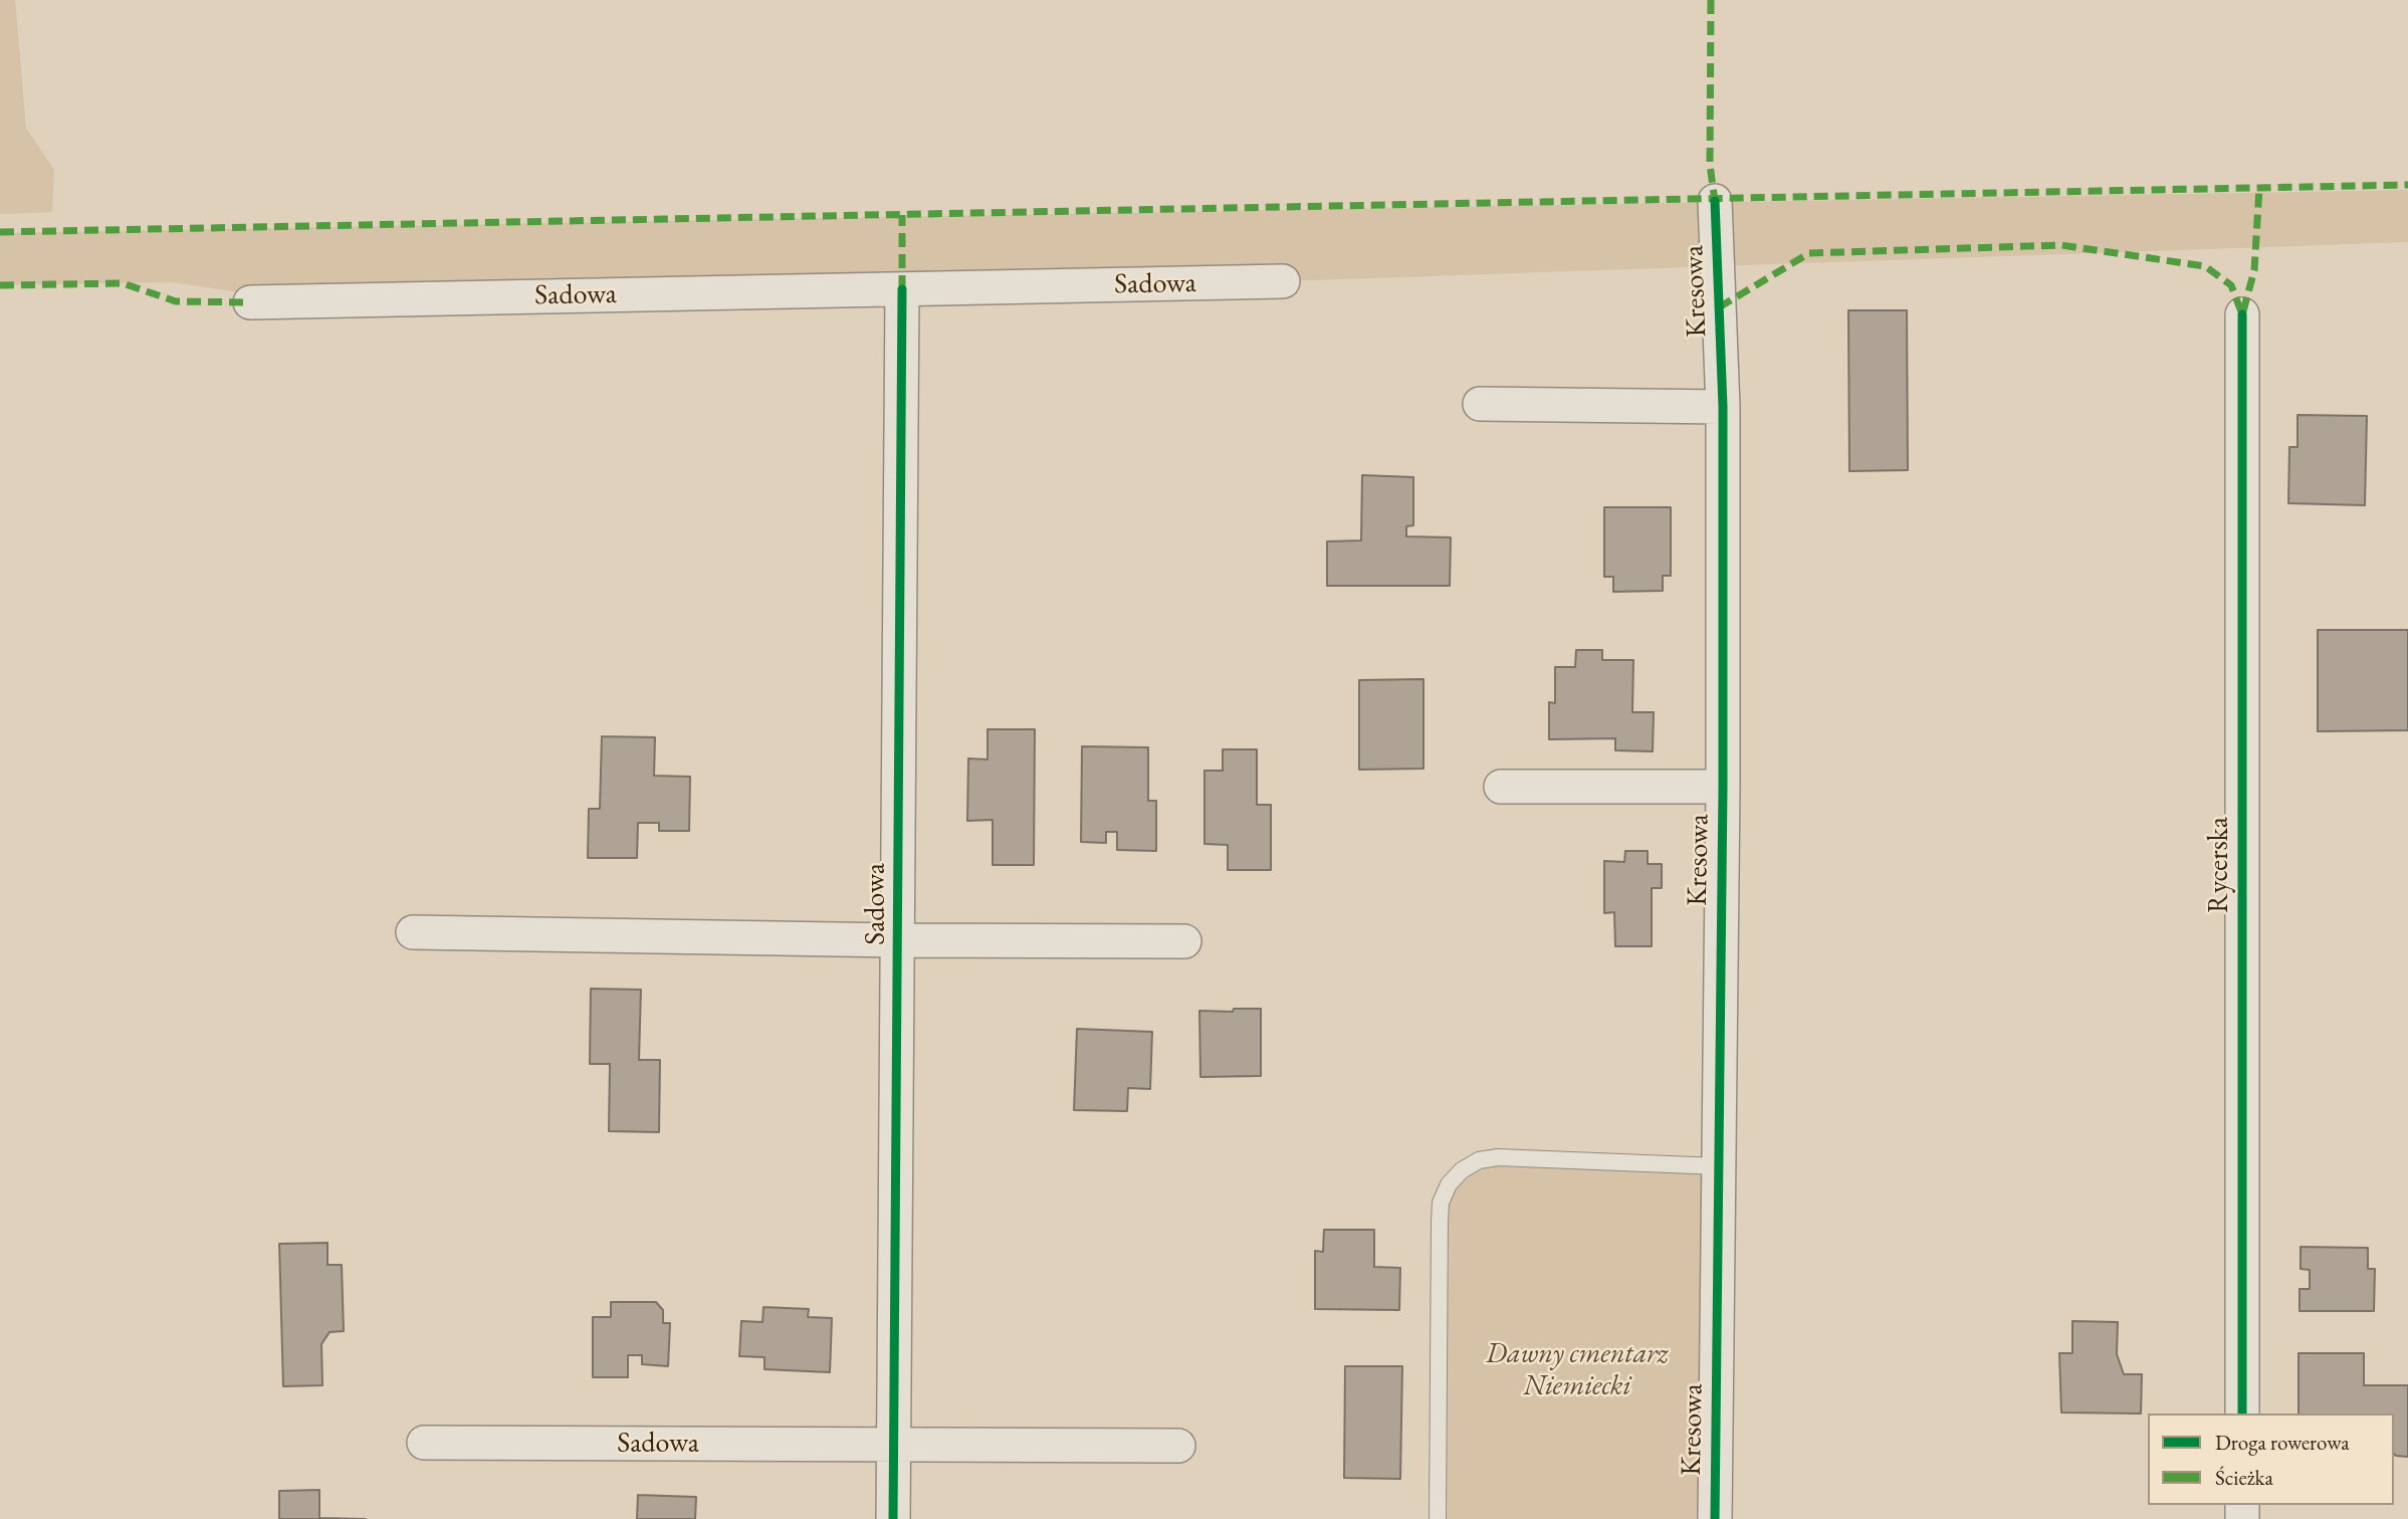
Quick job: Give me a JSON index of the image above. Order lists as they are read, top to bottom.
{
  "streets": {
    "street": ["Sadowa", "Kresowa", "Rycerska"]
  },
  "parks": ["Dawny cmentarz Niemiecki"],
  "legend": ["Droga rowerowa", "Ścieżka"]
}
